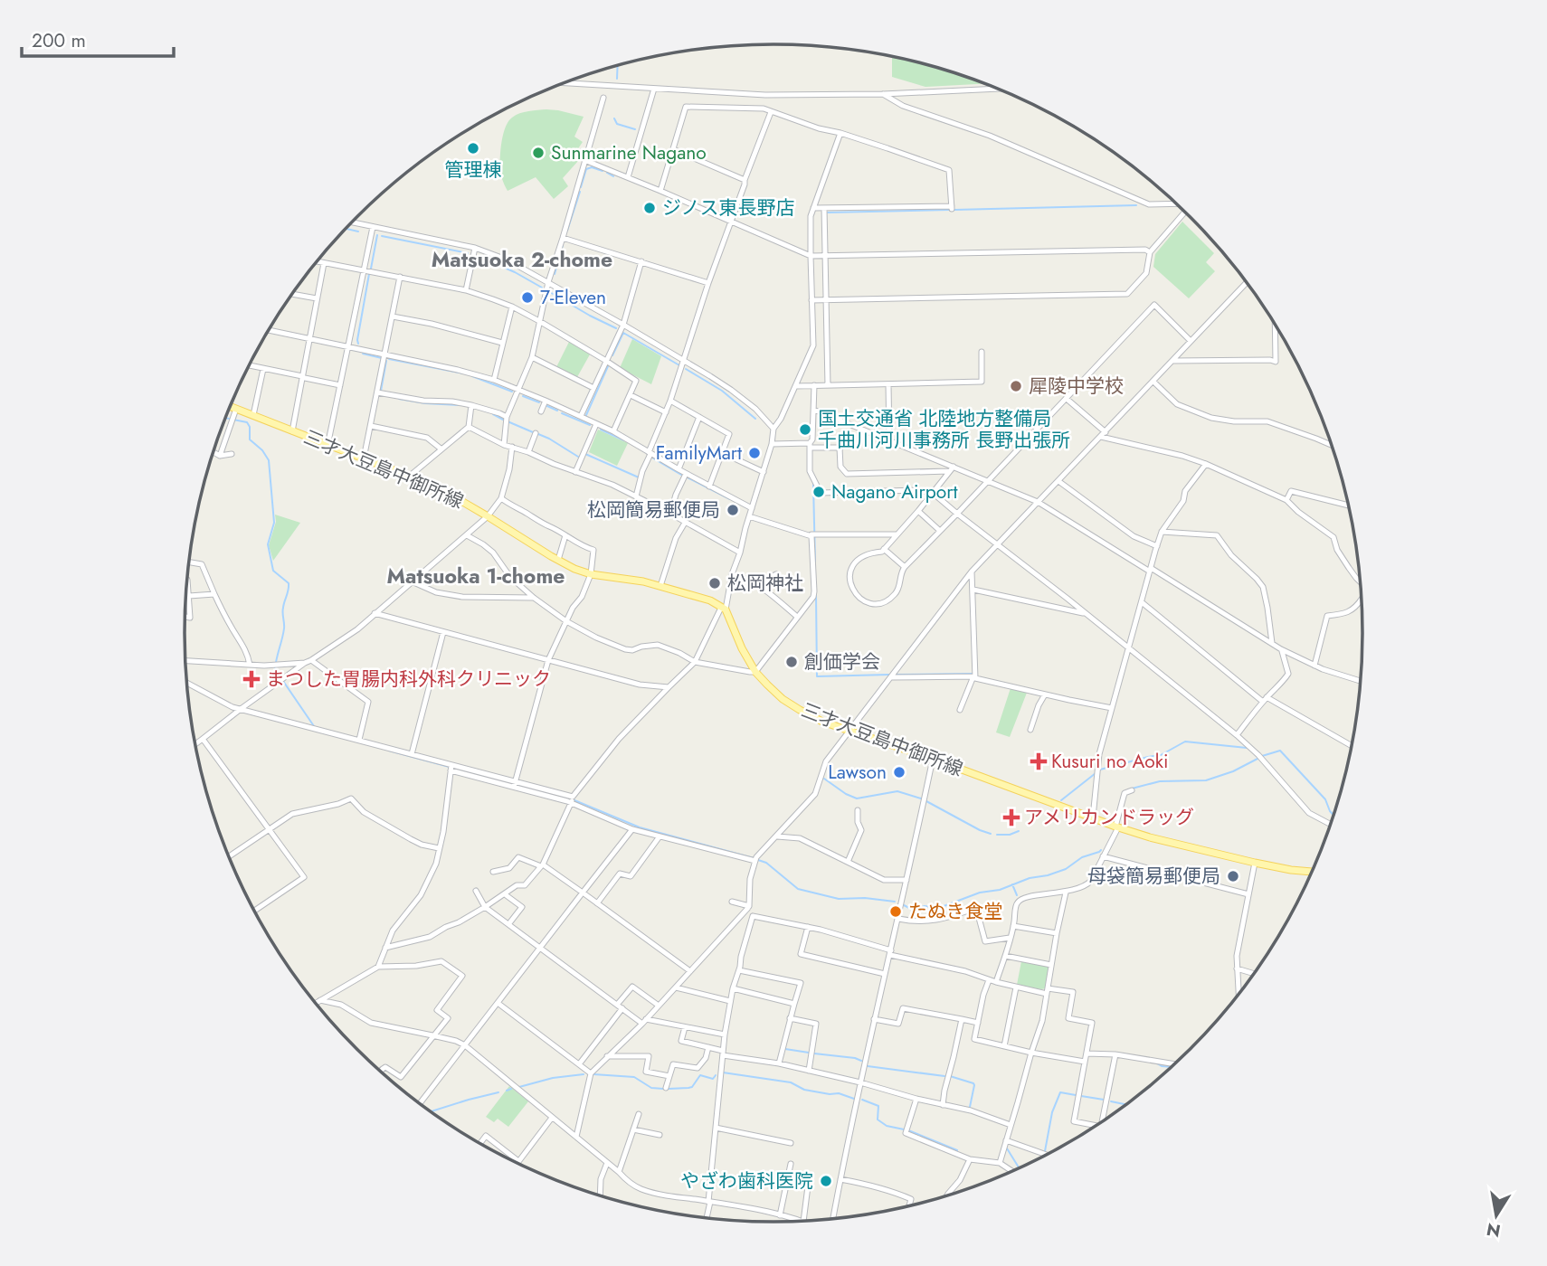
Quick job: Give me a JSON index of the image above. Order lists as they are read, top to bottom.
{
  "streets": {
    "main road": ["三才大豆島中御所線"]
  },
  "districts": ["Matsuoka 2-chome", "Matsuoka 1-chome"],
  "places": {
    "other": [
      "管理棟",
      "Sunmarine Nagano",
      "ジノス東長野店",
      "7-Eleven",
      "犀陵中学校",
      "国土交通省 北陸地方整備局 千曲川河川事務所 長野出張所",
      "FamilyMart",
      "Nagano Airport",
      "松岡簡易郵便局",
      "松岡神社",
      "創価学会",
      "Lawson",
      "母袋簡易郵便局",
      "たぬき食堂",
      "やざわ歯科医院"
    ],
    "health": ["まつした胃腸内科外科クリニック", "Kusuri no Aoki", "アメリカンドラッグ"]
  },
  "scale_bar": "200 m",
  "north": "bottom"
}
